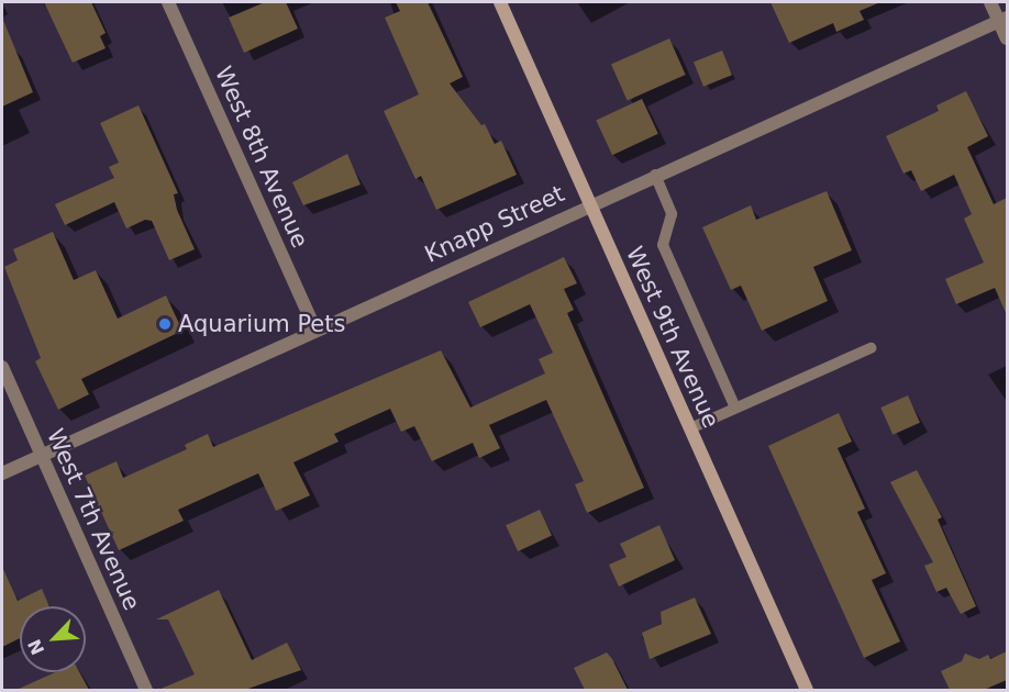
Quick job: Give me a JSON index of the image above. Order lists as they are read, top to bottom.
{
  "streets": {
    "main road": ["West 9th Avenue"],
    "street": ["West 8th Avenue", "Knapp Street", "West 7th Avenue"]
  },
  "crossings": [
    ["West 8th Avenue", "Knapp Street"],
    ["Knapp Street", "West 9th Avenue"],
    ["Knapp Street", "West 7th Avenue"]
  ],
  "places": ["Aquarium Pets"],
  "north": "bottom left"
}
